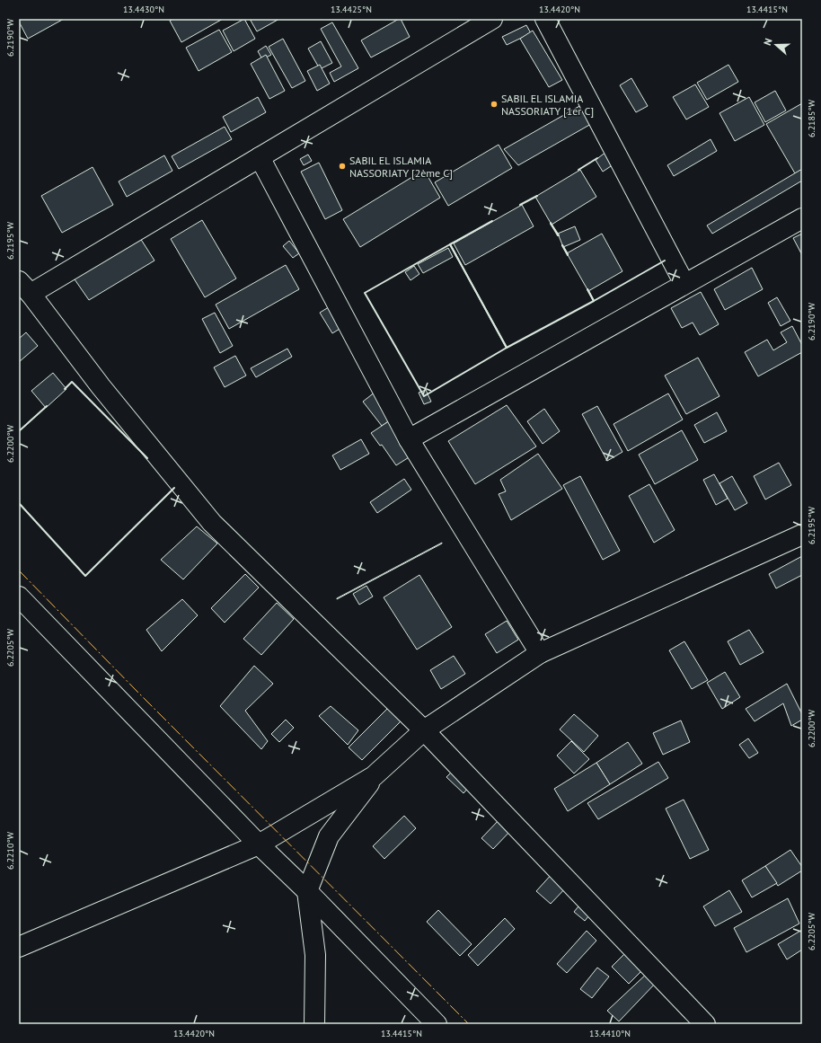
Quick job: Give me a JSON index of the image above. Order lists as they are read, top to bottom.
{
  "places": ["SABIL EL ISLAMIA NASSORIATY [1er C]", "SABIL EL ISLAMIA NASSORIATY [2ème C]"],
  "north": "left",
  "coordinates": [
    "13.4430°N",
    "13.4425°N",
    "13.4420°N",
    "13.4415°N",
    "6.2190°W",
    "6.2185°W",
    "6.2195°W",
    "6.2200°W",
    "6.2205°W",
    "6.2210°W",
    "13.4410°N"
  ]
}
